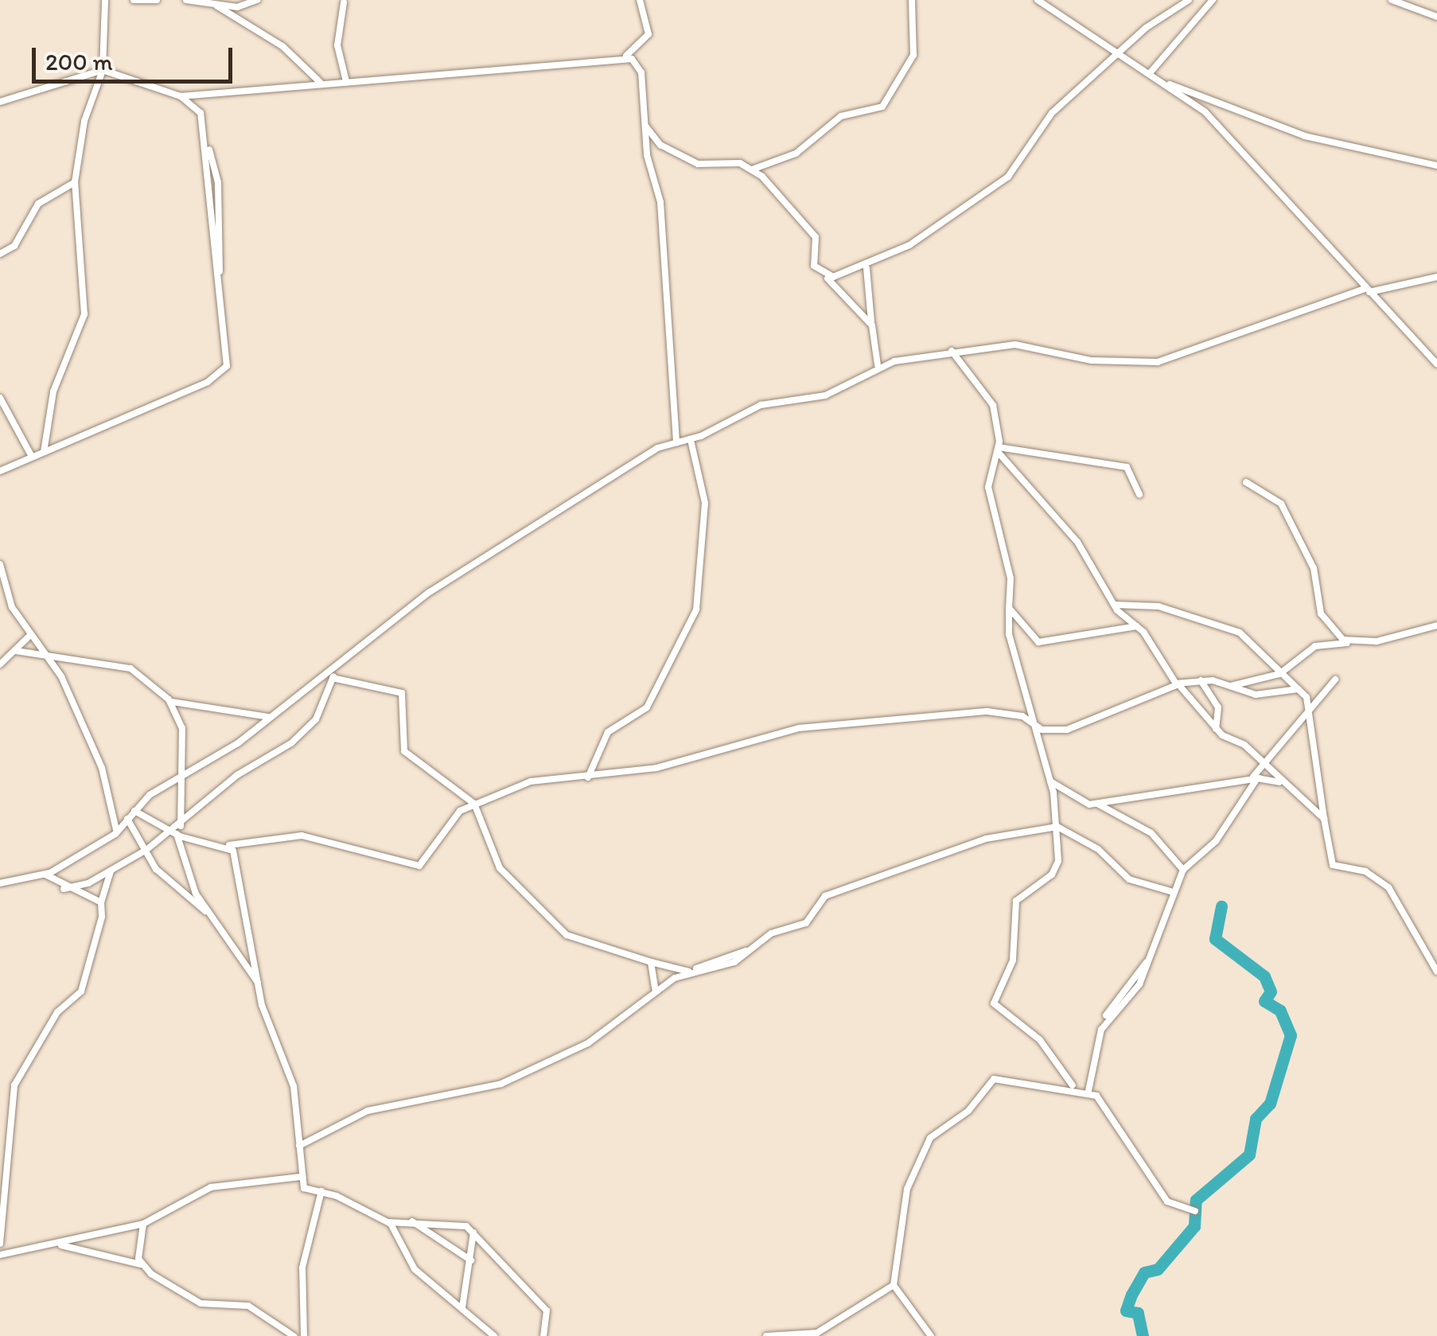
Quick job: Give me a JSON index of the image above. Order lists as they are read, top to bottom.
{
  "scale_bar": "200 m"
}
